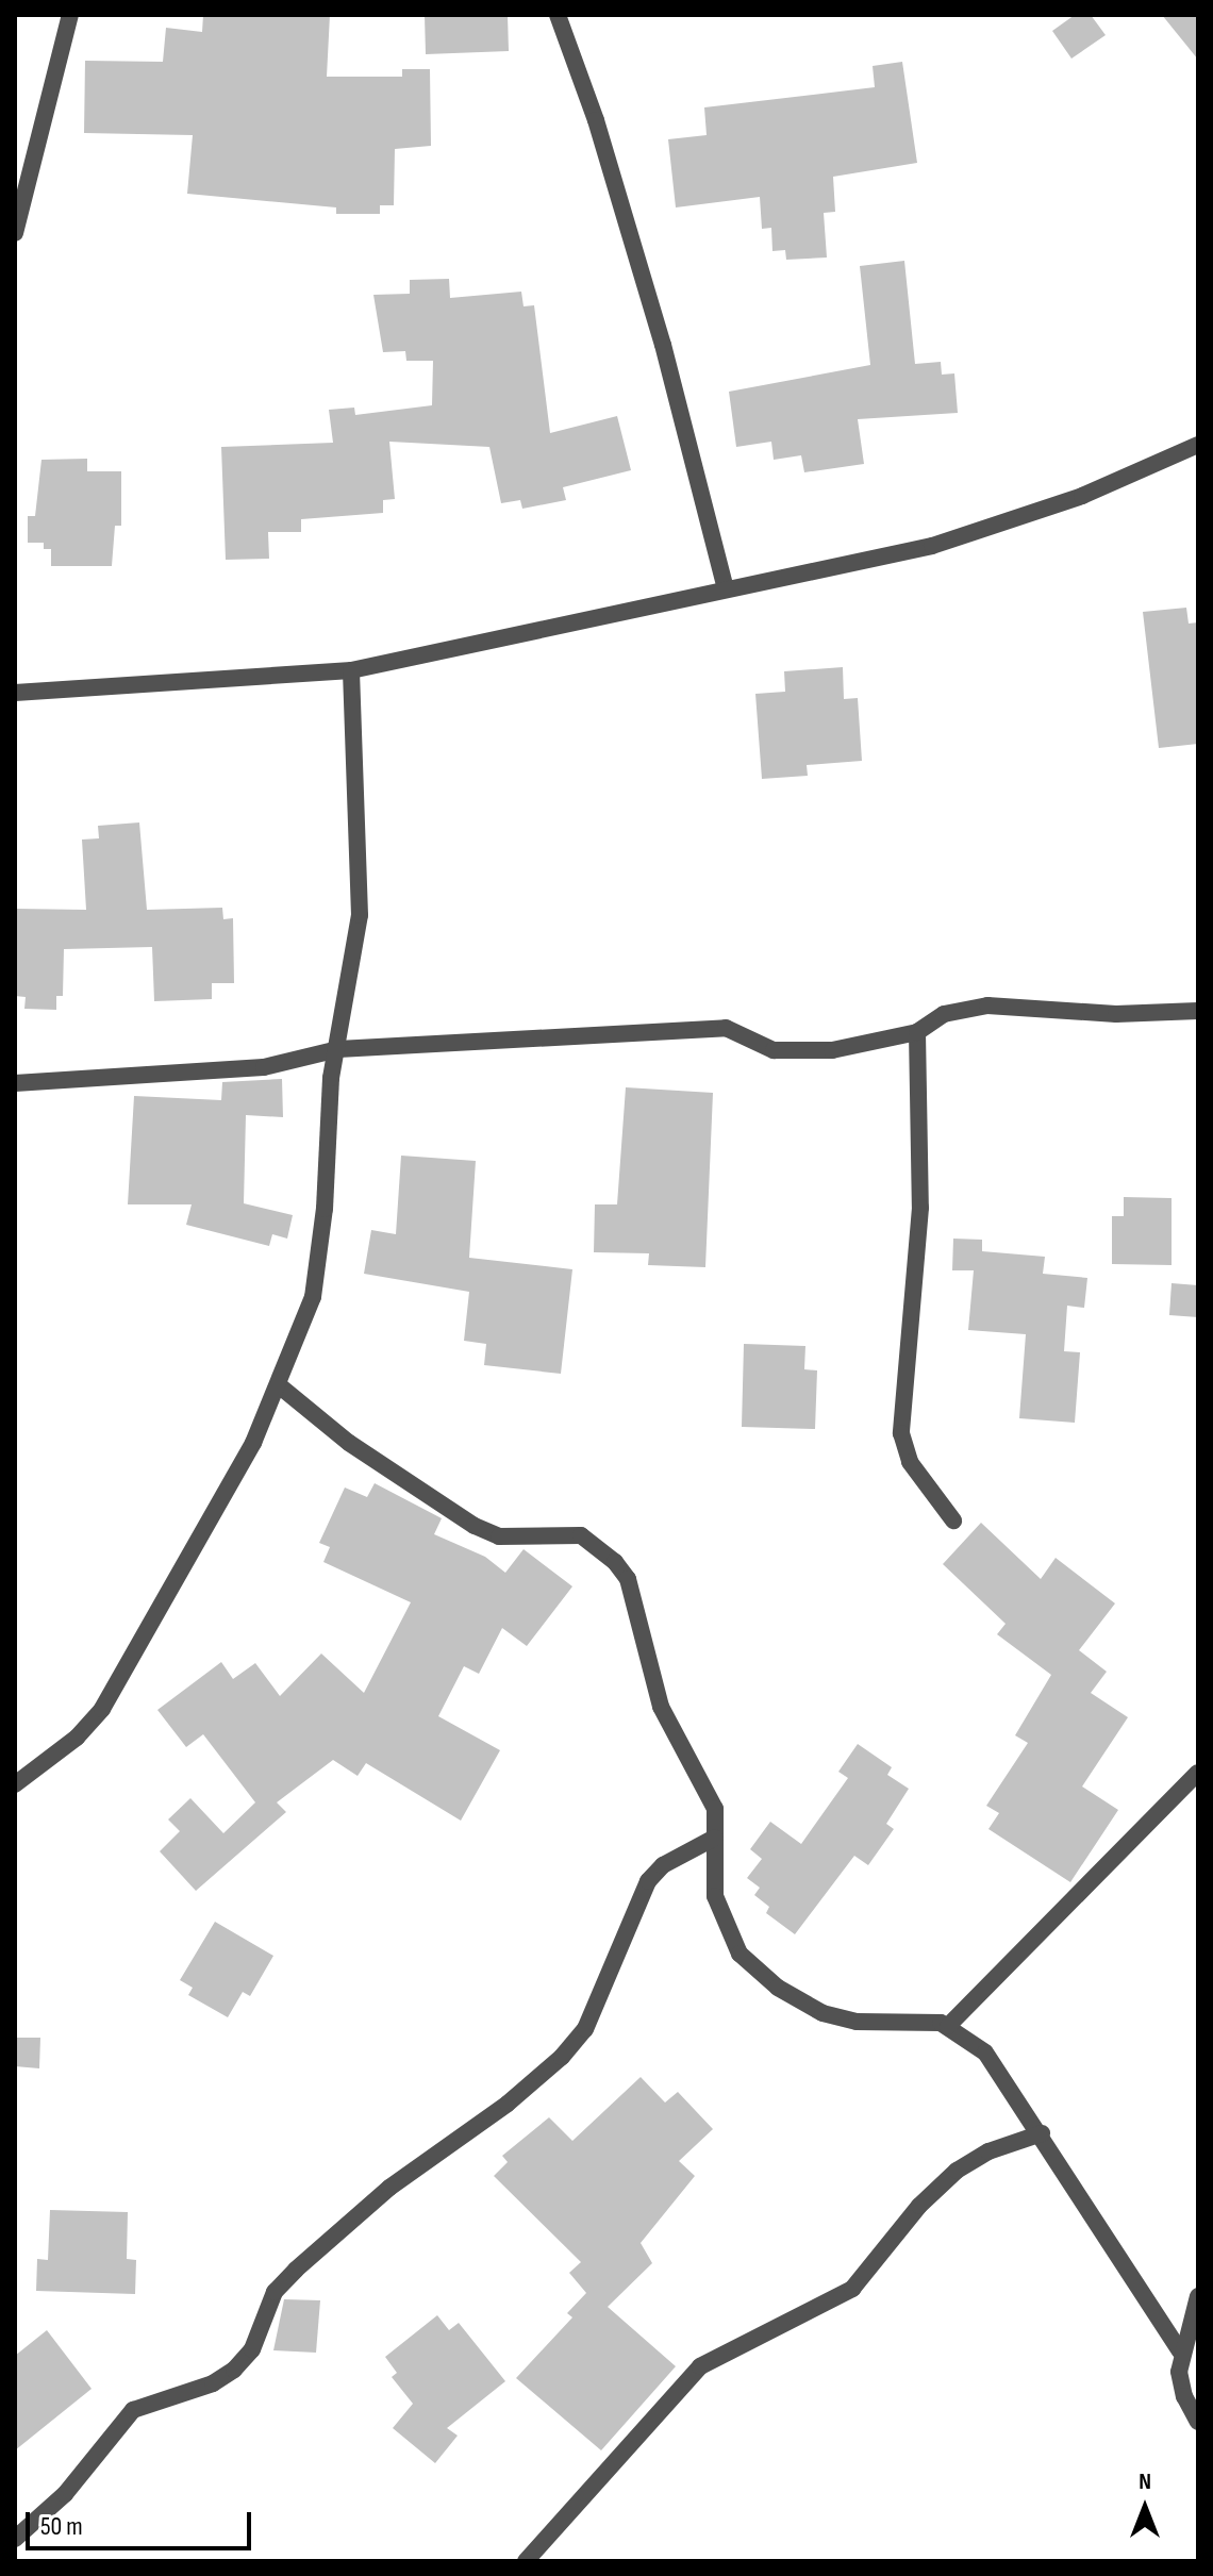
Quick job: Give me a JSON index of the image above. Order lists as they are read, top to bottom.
{
  "scale_bar": "50 m",
  "north": "top"
}
